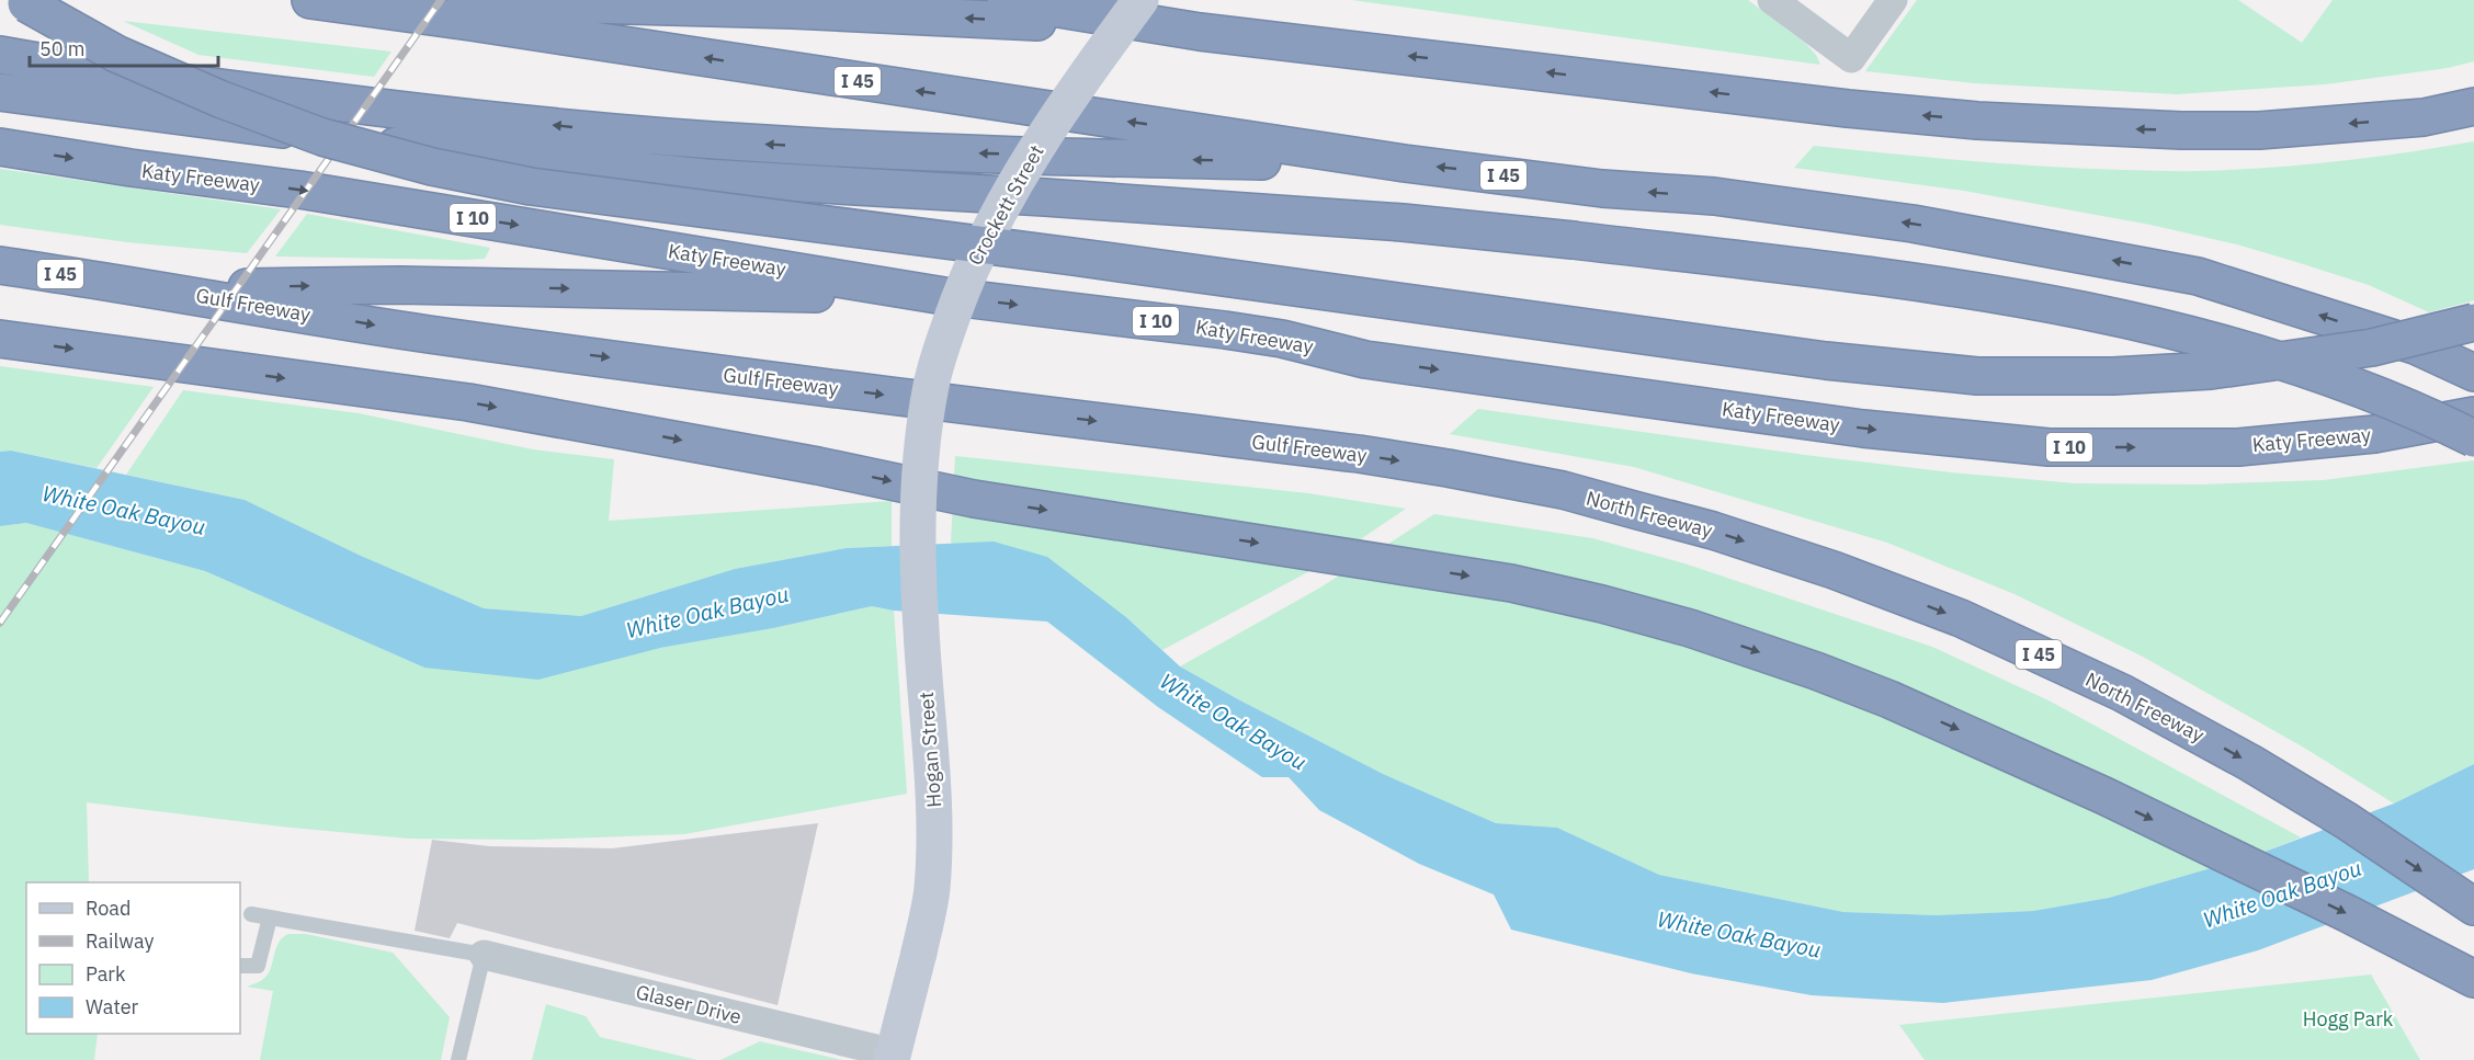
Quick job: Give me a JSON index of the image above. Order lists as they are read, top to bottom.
{
  "streets": {
    "highway": [
      "I 45",
      "Katy Freeway",
      "I 10",
      "Gulf Freeway",
      "North Freeway"
    ],
    "main road": ["Crockett Street", "Hogan Street"],
    "street": ["Glaser Drive"]
  },
  "crossings": [
    ["Crockett Street", "Hogan Street"],
    ["Gulf Freeway", "North Freeway"],
    ["Hogan Street", "Glaser Drive"]
  ],
  "water": ["White Oak Bayou"],
  "parks": ["Hogg Park"],
  "legend": [
    "Road",
    "Railway",
    "Park",
    "Water"
  ],
  "scale_bar": "50 m"
}
